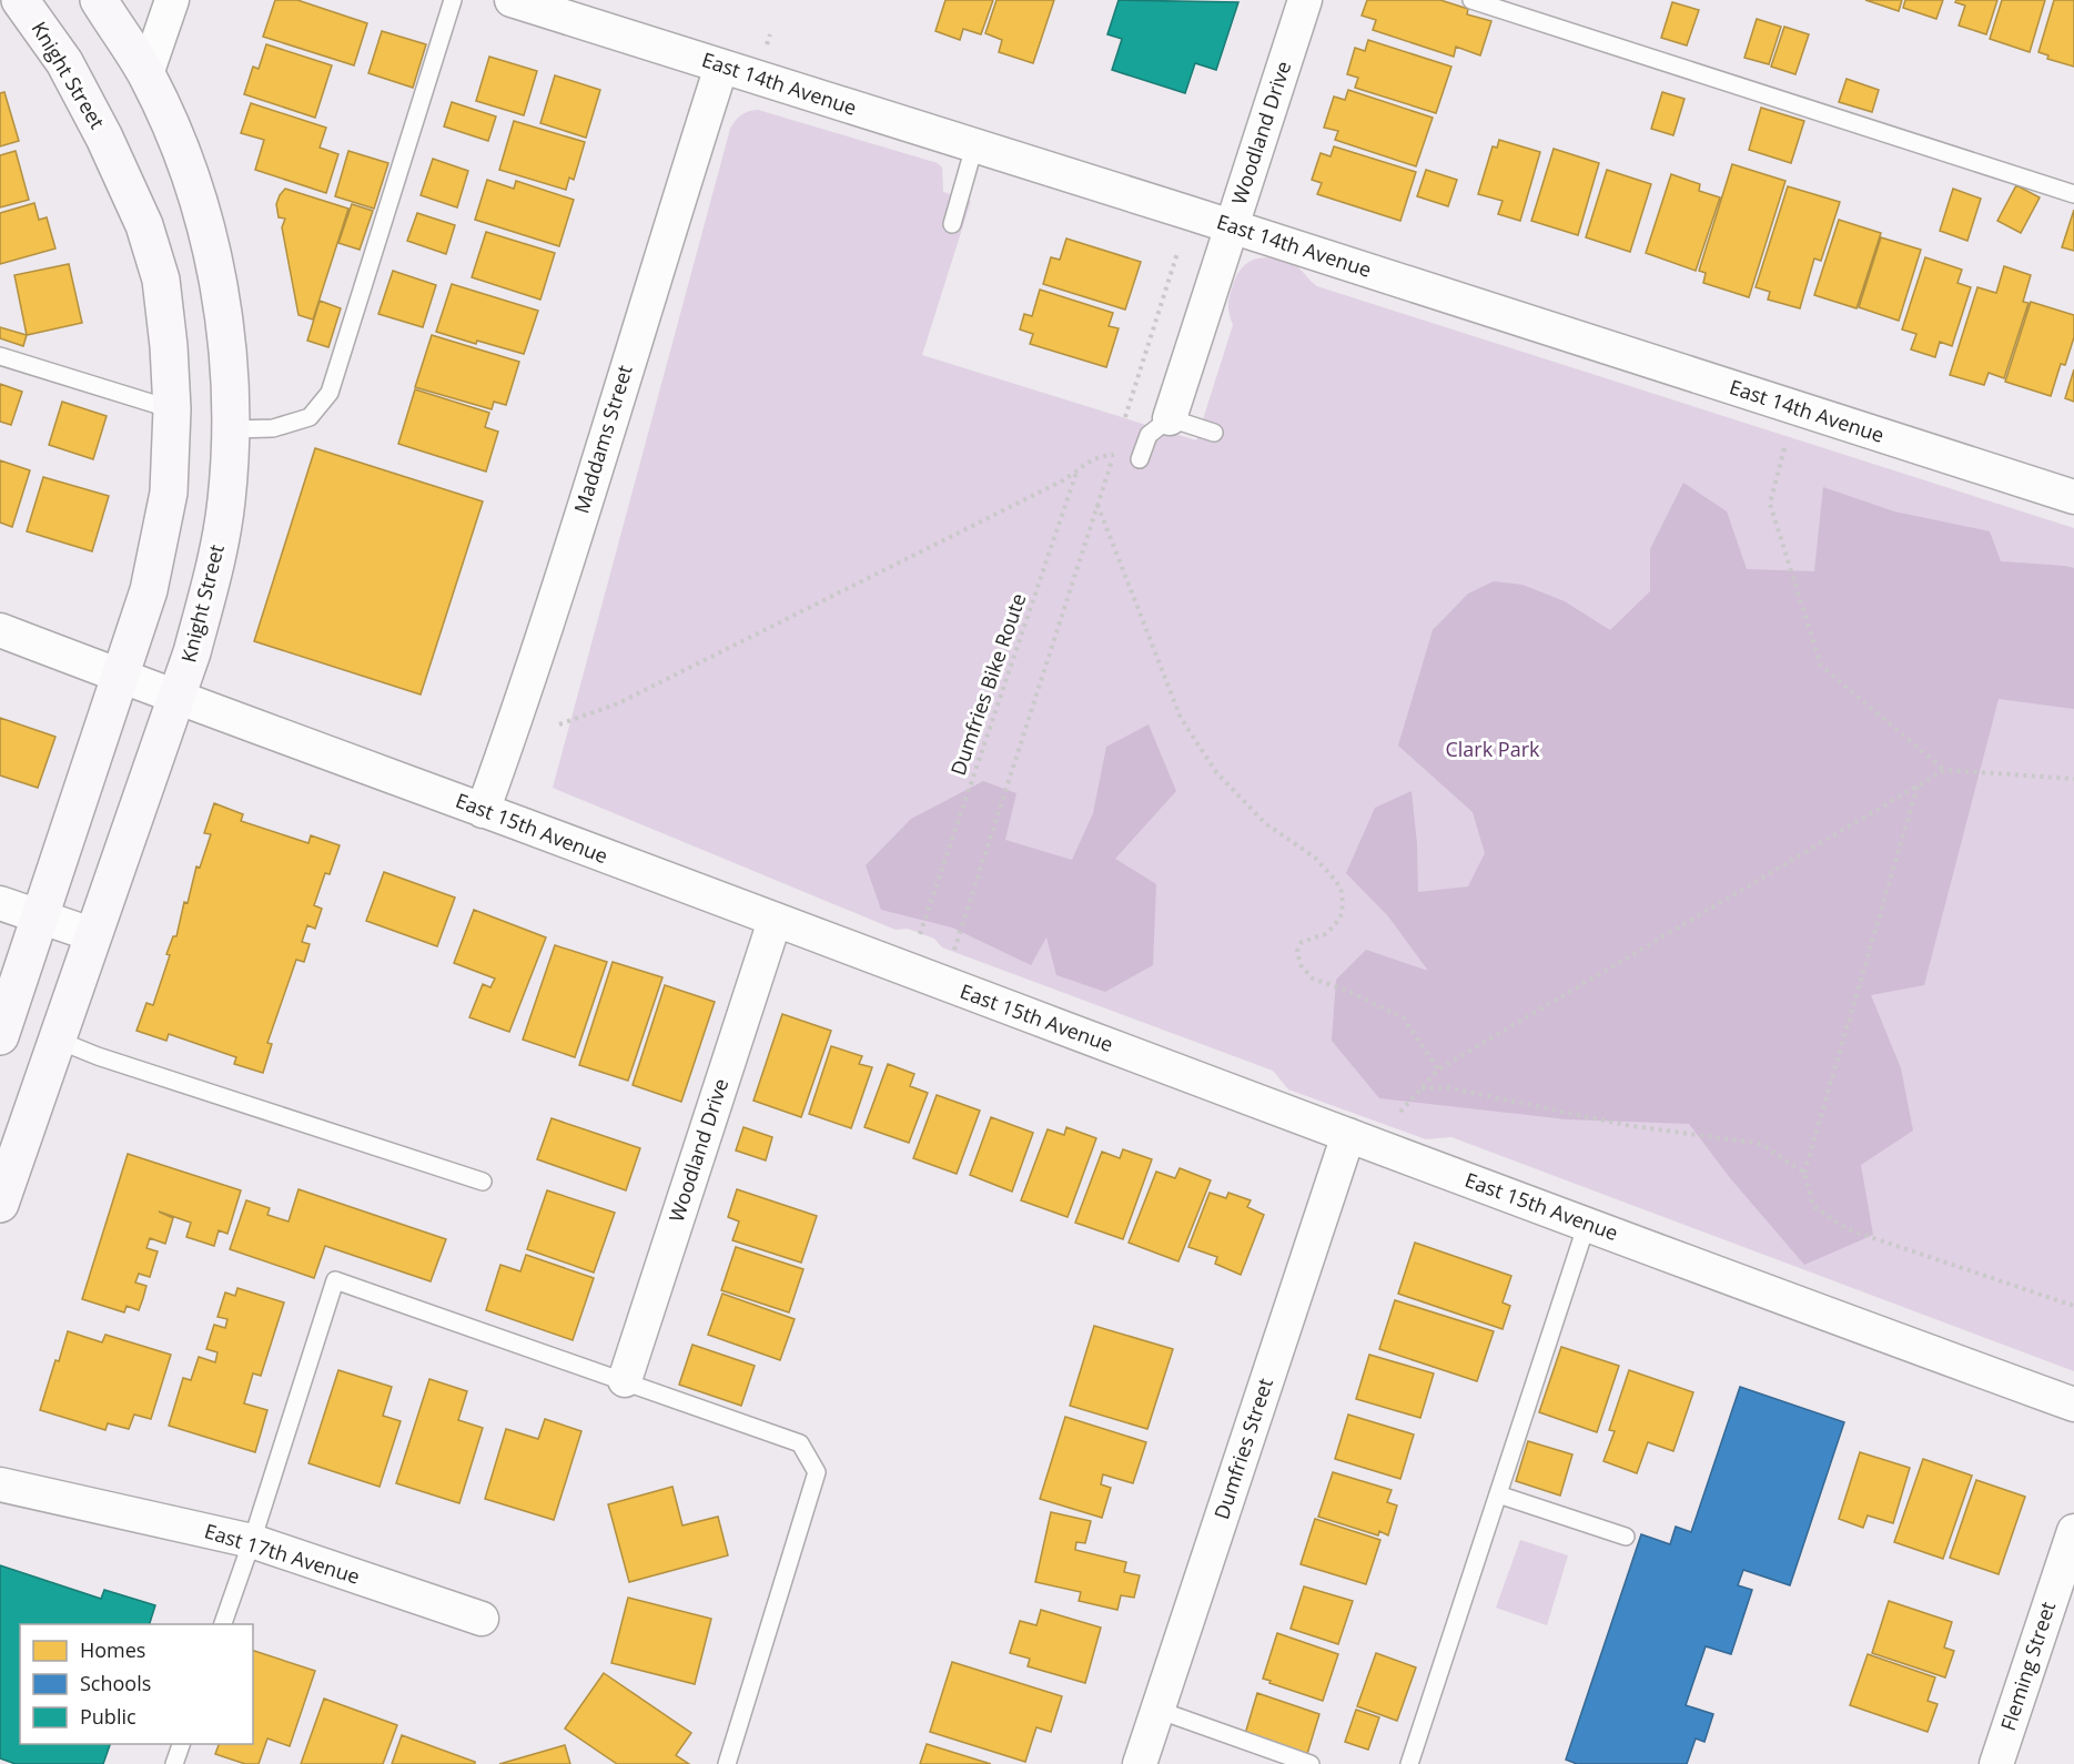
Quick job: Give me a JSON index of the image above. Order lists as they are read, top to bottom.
{
  "streets": {
    "main road": ["Knight Street"],
    "street": [
      "East 14th Avenue",
      "Woodland Drive",
      "Maddams Street",
      "East 15th Avenue",
      "Dumfries Street",
      "East 17th Avenue",
      "Fleming Street"
    ],
    "path": ["Dumfries Bike Route"]
  },
  "crossings": [
    ["Knight Street", "East 15th Avenue"],
    ["East 14th Avenue", "Woodland Drive"],
    ["East 14th Avenue", "Maddams Street"],
    ["Woodland Drive", "East 15th Avenue"],
    ["Maddams Street", "East 15th Avenue"],
    ["Dumfries Bike Route", "East 15th Avenue"],
    ["East 15th Avenue", "Dumfries Street"]
  ],
  "parks": ["Clark Park"],
  "legend": ["Homes", "Schools", "Public"]
}
